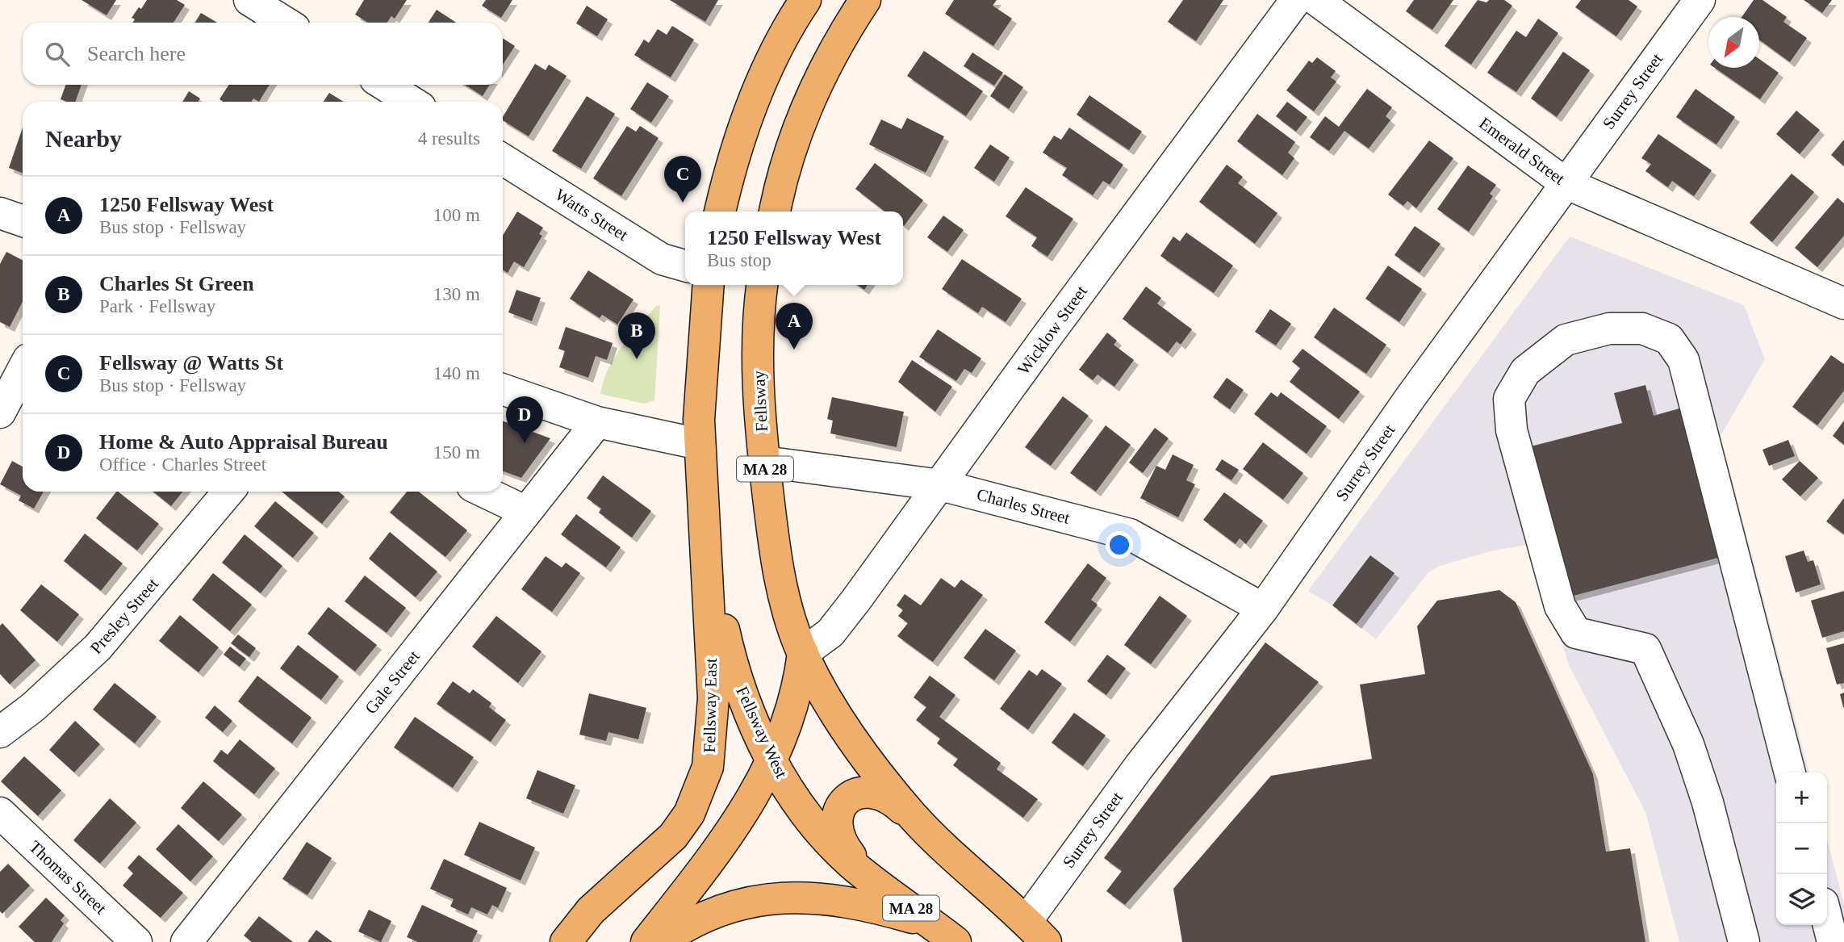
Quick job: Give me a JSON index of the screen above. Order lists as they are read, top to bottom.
{
  "streets": {
    "main road": [
      "Fellsway",
      "MA 28",
      "Fellsway East",
      "Fellsway West"
    ],
    "street": [
      "Surrey Street",
      "Emerald Street",
      "Watts Street",
      "Wicklow Street",
      "Charles Street",
      "Presley Street",
      "Gale Street",
      "Thomas Street"
    ]
  },
  "crossings": [
    ["Surrey Street", "Emerald Street"],
    ["Surrey Street", "MA 28"],
    ["Surrey Street", "Charles Street"],
    ["Wicklow Street", "Fellsway"],
    ["Wicklow Street", "MA 28"],
    ["Wicklow Street", "Charles Street"],
    ["Fellsway", "MA 28"],
    ["Fellsway", "Charles Street"],
    ["MA 28", "Fellsway East"],
    ["MA 28", "Fellsway West"],
    ["Fellsway East", "Fellsway West"]
  ],
  "north": "bottom left",
  "page": {
    "search": "Search here",
    "heading": ["Nearby", "4 results"],
    "pins": [
      "C",
      "A",
      "B",
      "D"
    ],
    "list": [
      {
        "mark": "A",
        "name": "1250 Fellsway West",
        "note": "Bus stop · Fellsway",
        "value": "100 m"
      },
      {
        "mark": "B",
        "name": "Charles St Green",
        "note": "Park · Fellsway",
        "value": "130 m"
      },
      {
        "mark": "C",
        "name": "Fellsway @ Watts St",
        "note": "Bus stop · Fellsway",
        "value": "140 m"
      },
      {
        "mark": "D",
        "name": "Home & Auto Appraisal Bureau",
        "note": "Office · Charles Street",
        "value": "150 m"
      }
    ],
    "popup": ["1250 Fellsway West", "Bus stop"],
    "map_buttons": ["+", "−"]
  }
}
